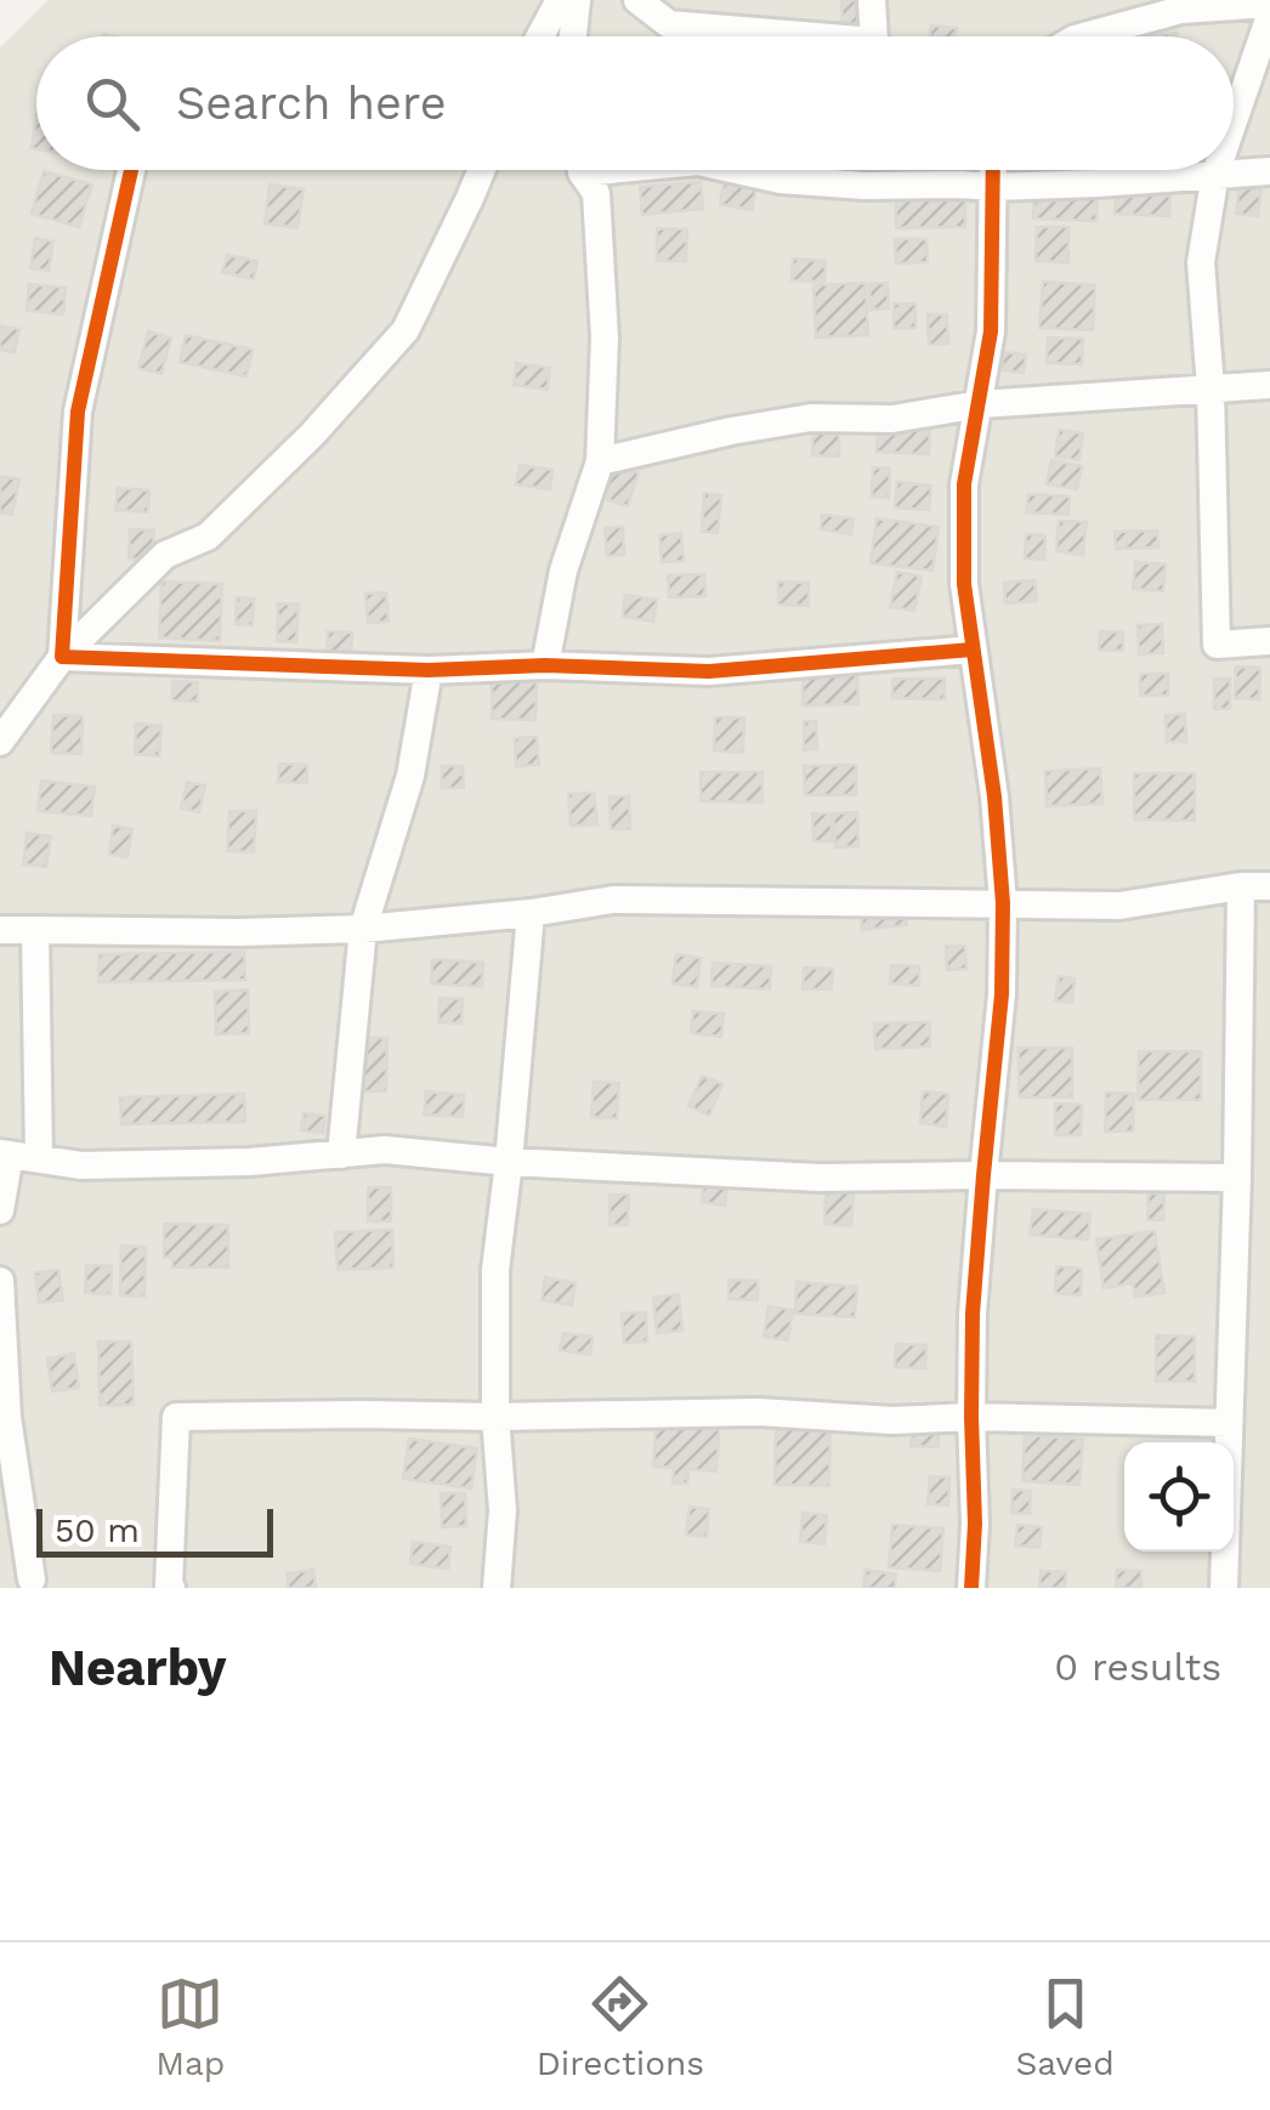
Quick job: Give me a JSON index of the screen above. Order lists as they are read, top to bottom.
{
  "scale_bar": "50 m",
  "page": {
    "search": "Search here",
    "scale": "50 m",
    "heading": ["Nearby", "0 results"],
    "nav": ["Map", "Directions", "Saved"]
  }
}
